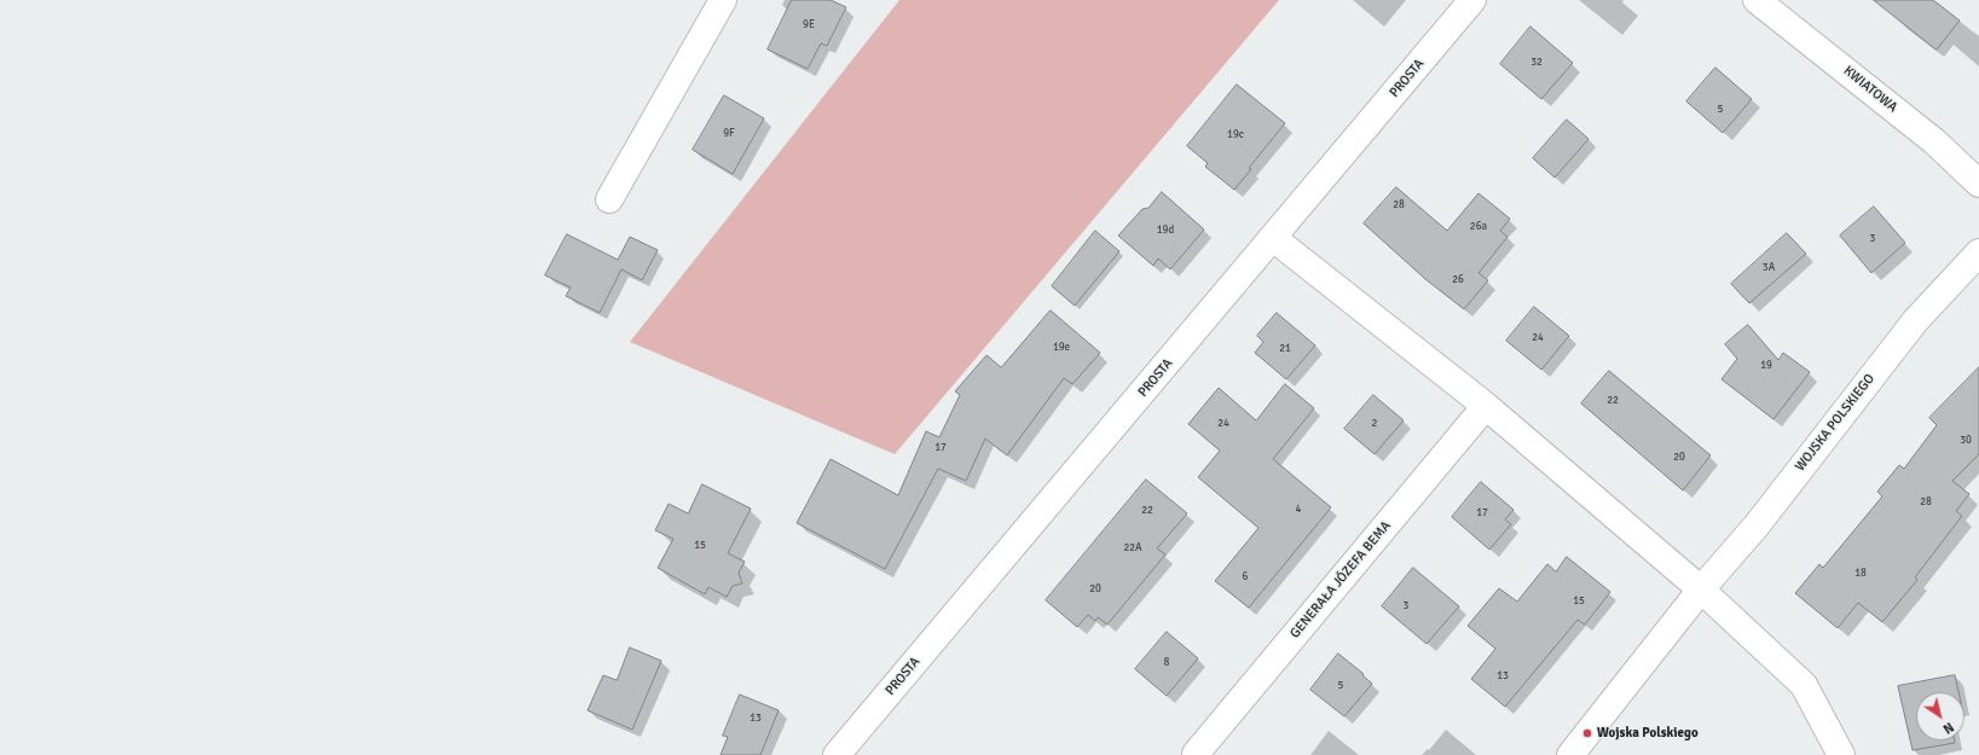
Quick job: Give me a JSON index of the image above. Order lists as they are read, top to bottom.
{
  "streets": {
    "street": [
      "PROSTA",
      "KWIATOWA",
      "WOJSKA POLSKIEGO",
      "GENERAŁA JÓZEFA BEMA"
    ]
  },
  "places": ["Wojska Polskiego"],
  "house_numbers": [
    "9E",
    "32",
    "5",
    "9F",
    "19c",
    "28",
    "26a",
    "19d",
    "3",
    "3A",
    "26",
    "24",
    "19e",
    "21",
    "19",
    "22",
    "24",
    "2",
    "30",
    "17",
    "20",
    "28",
    "4",
    "22",
    "17",
    "15",
    "22A",
    "18",
    "6",
    "20",
    "15",
    "3",
    "8",
    "13",
    "5",
    "13"
  ],
  "north": "bottom right"
}
